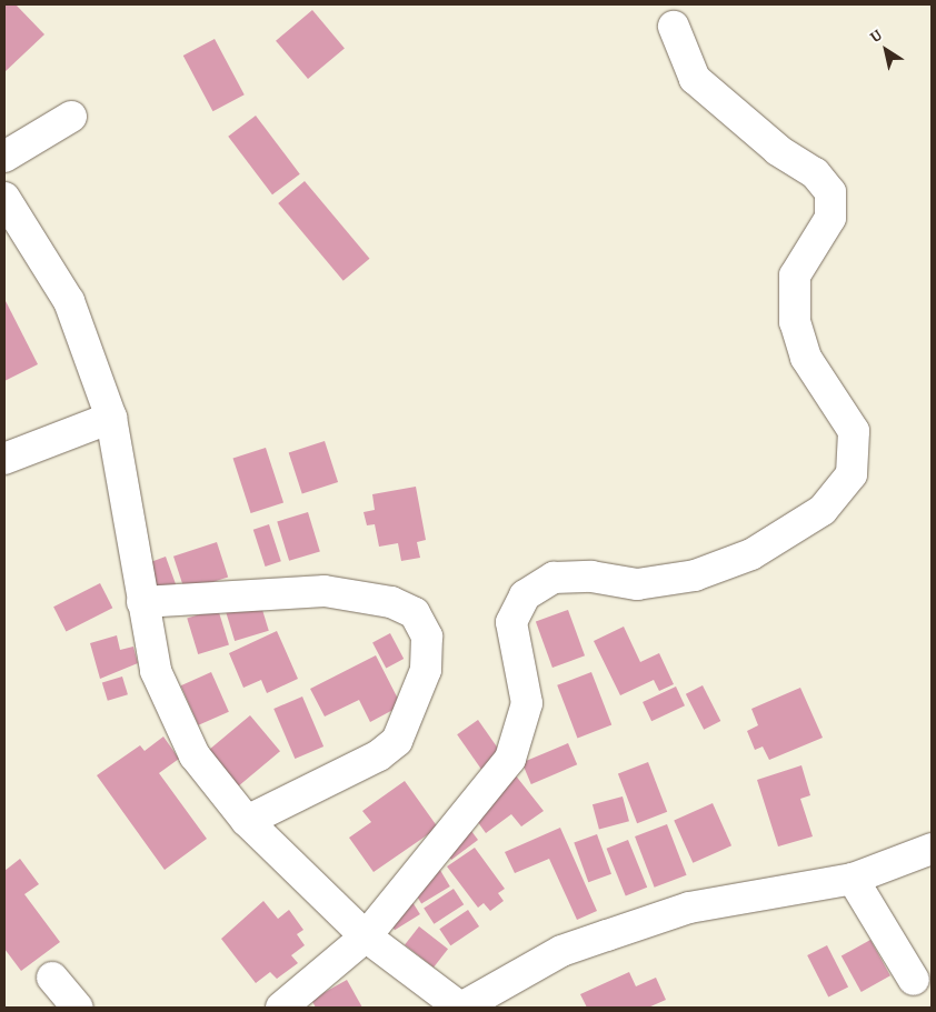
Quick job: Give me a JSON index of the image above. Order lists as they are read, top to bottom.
{
  "north": "top left"
}
